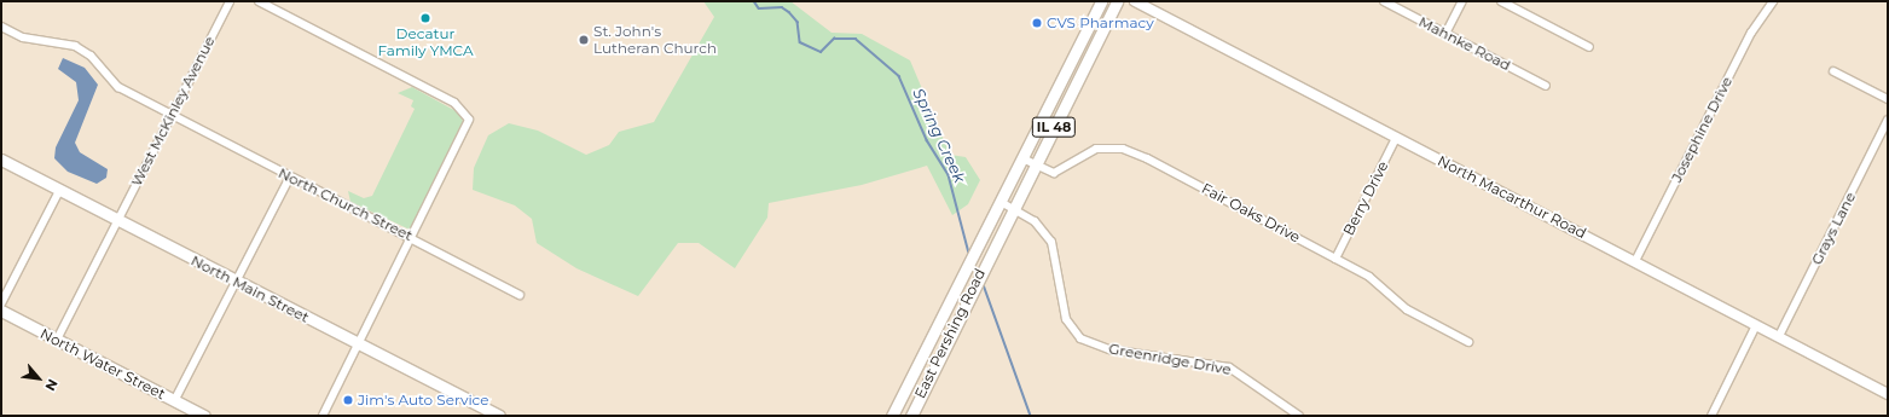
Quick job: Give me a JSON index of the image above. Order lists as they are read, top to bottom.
{
  "streets": {
    "main road": [
      "IL 48",
      "North Main Street",
      "East Pershing Road",
      "North Water Street"
    ],
    "street": [
      "Mahnke Road",
      "West McKinley Avenue",
      "Josephine Drive",
      "North Macarthur Road",
      "Berry Drive",
      "North Church Street",
      "Fair Oaks Drive",
      "Grays Lane",
      "Greenridge Drive"
    ]
  },
  "crossings": [
    ["West McKinley Avenue", "North Church Street"],
    ["West McKinley Avenue", "North Main Street"],
    ["West McKinley Avenue", "North Water Street"],
    ["IL 48", "Fair Oaks Drive"],
    ["IL 48", "East Pershing Road"],
    ["IL 48", "Greenridge Drive"],
    ["Josephine Drive", "North Macarthur Road"],
    ["North Macarthur Road", "Berry Drive"],
    ["North Macarthur Road", "Grays Lane"],
    ["Berry Drive", "Fair Oaks Drive"],
    ["East Pershing Road", "Greenridge Drive"]
  ],
  "water": ["Spring Creek"],
  "places": [
    "Decatur Family YMCA",
    "CVS Pharmacy",
    "St. John's Lutheran Church",
    "Jim's Auto Service"
  ],
  "north": "bottom right"
}
